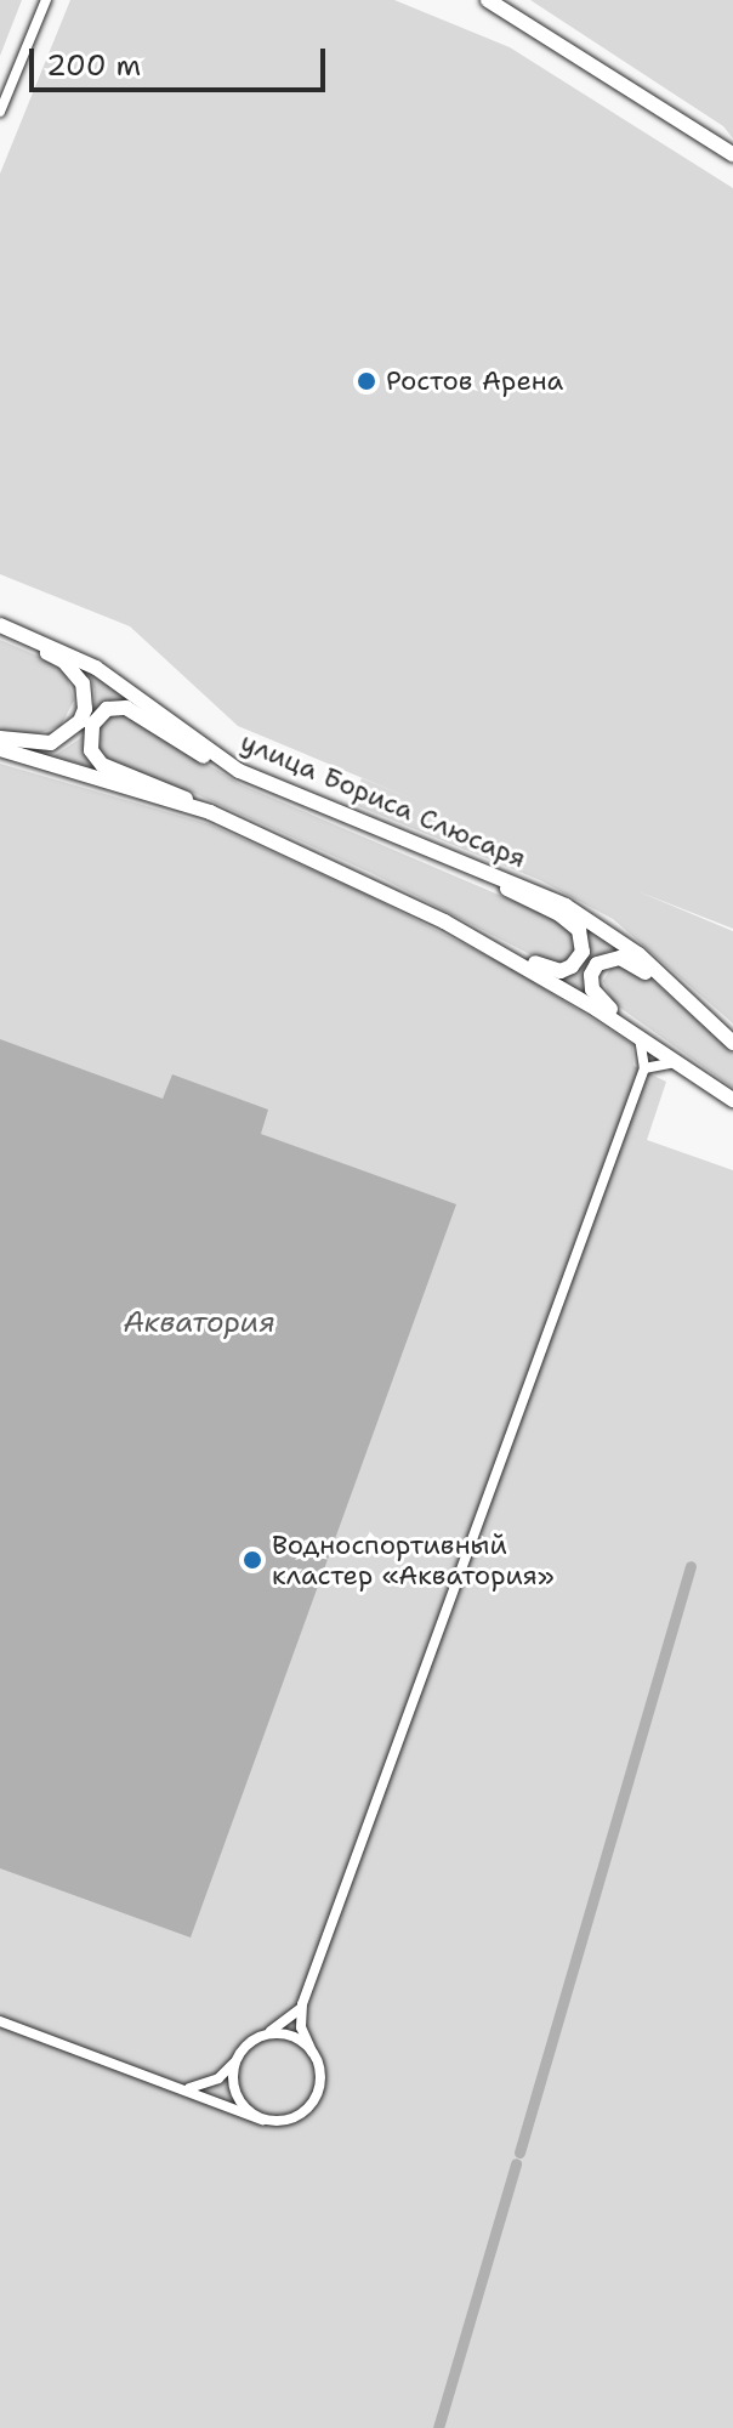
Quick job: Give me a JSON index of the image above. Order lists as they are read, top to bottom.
{
  "streets": {
    "main road": ["улица Бориса Слюсаря"]
  },
  "water": ["Акватория"],
  "places": ["Ростов Арена", "Водноспортивный кластер «Акватория»"],
  "scale_bar": "200 m"
}
